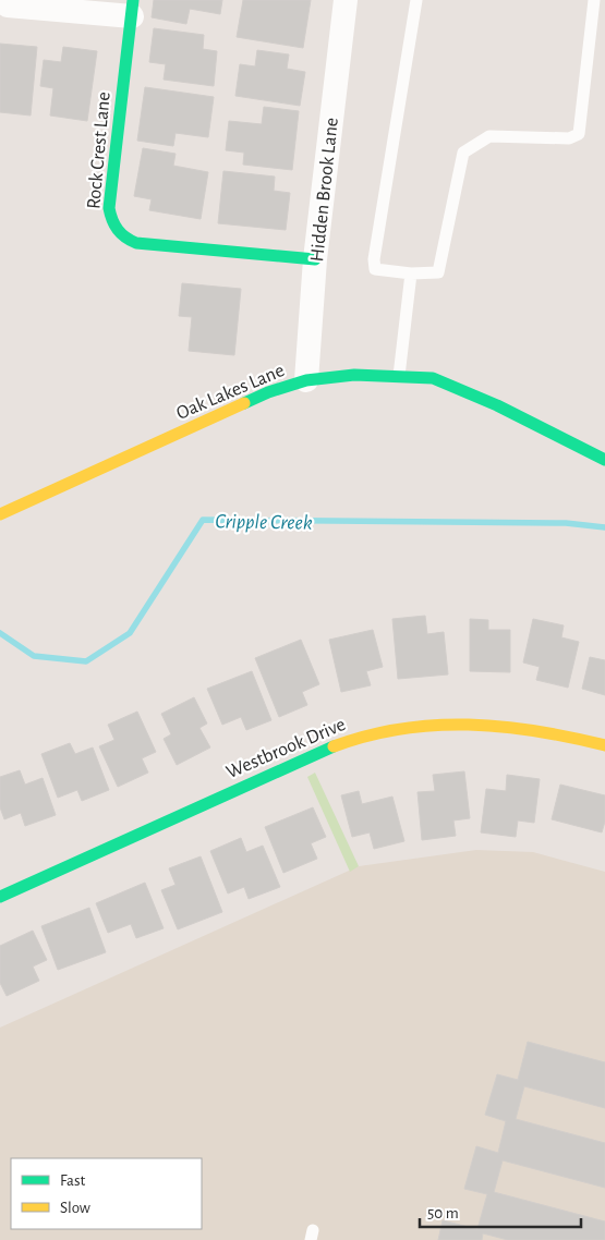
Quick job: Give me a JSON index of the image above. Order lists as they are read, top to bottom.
{
  "streets": {
    "street": [
      "Rock Crest Lane",
      "Hidden Brook Lane",
      "Oak Lakes Lane",
      "Westbrook Drive"
    ]
  },
  "crossings": [
    ["Rock Crest Lane", "Hidden Brook Lane"],
    ["Hidden Brook Lane", "Oak Lakes Lane"]
  ],
  "water": ["Cripple Creek"],
  "legend": ["Fast", "Slow"],
  "scale_bar": "50 m"
}
